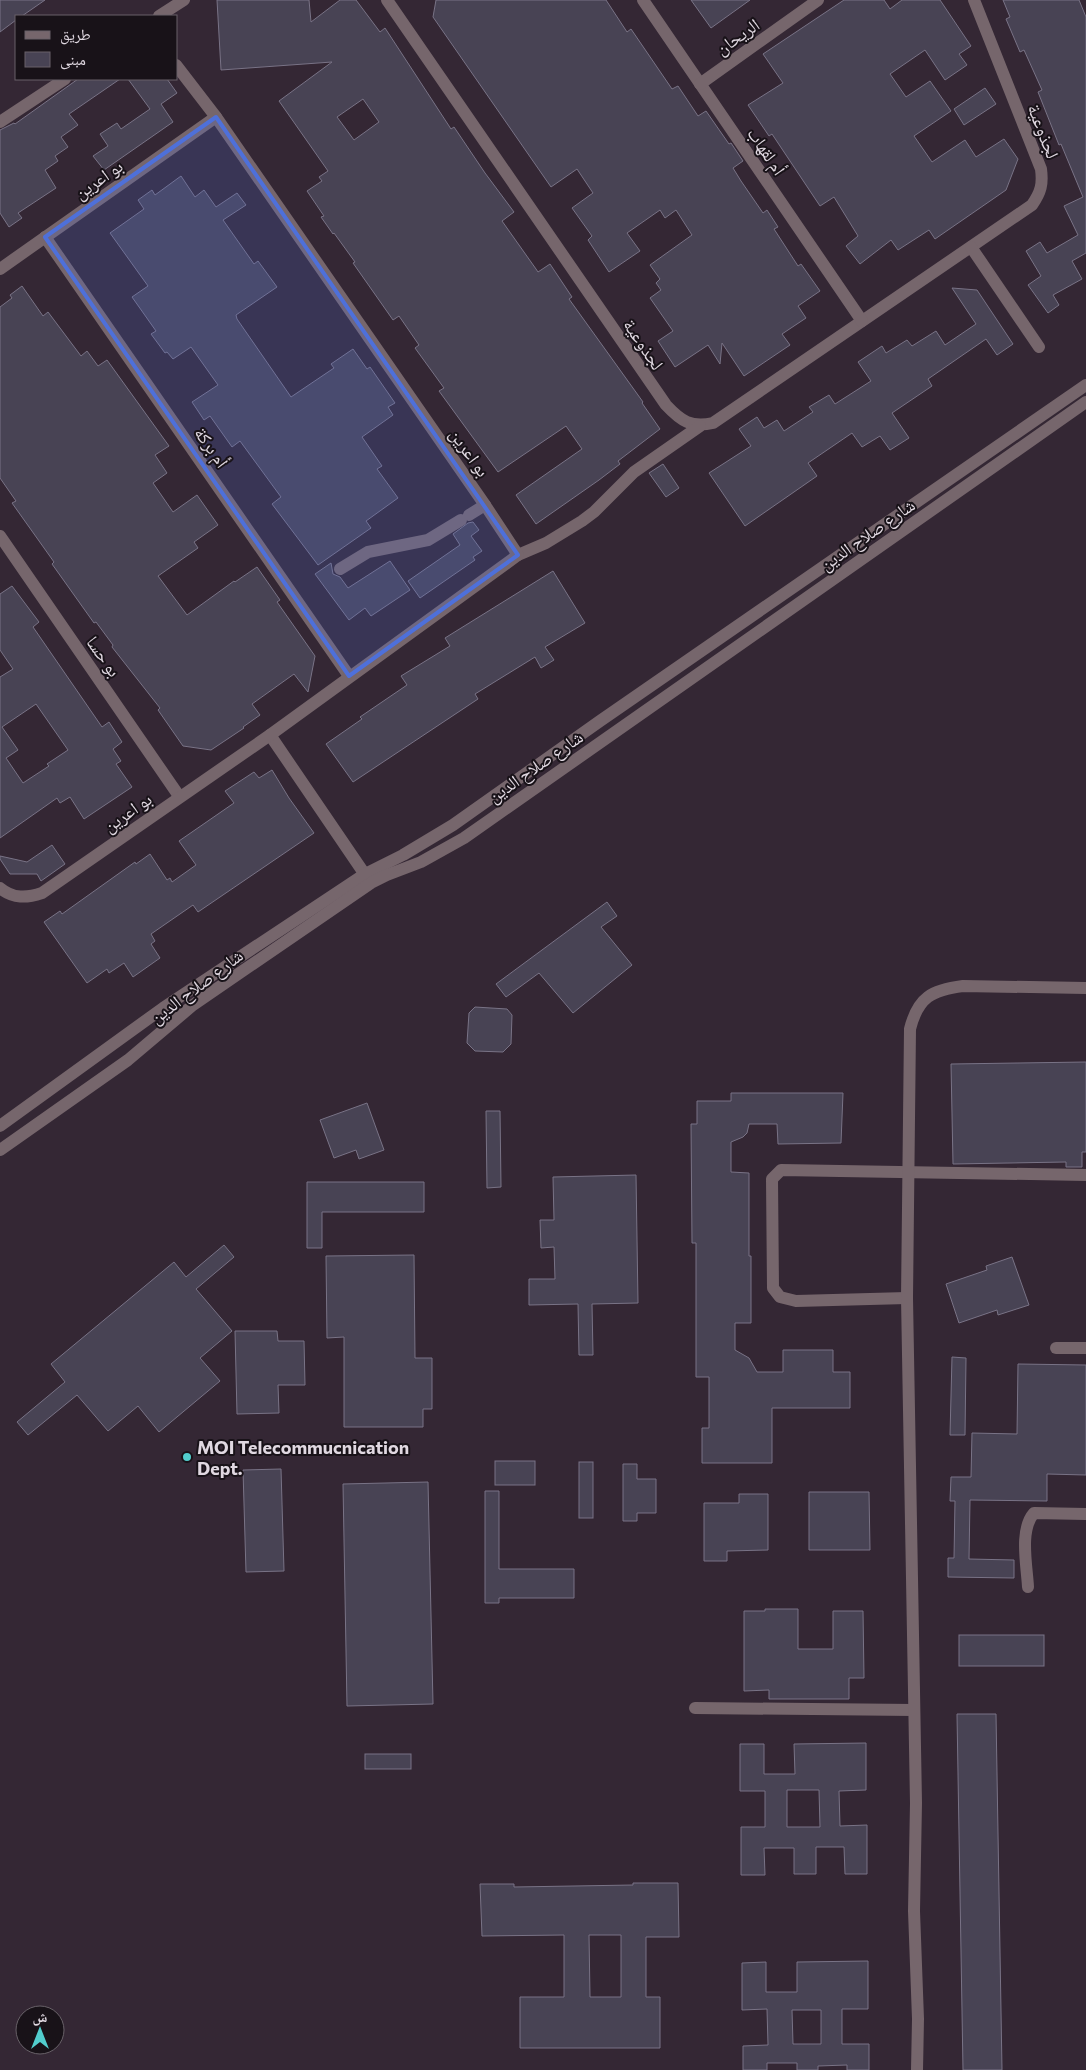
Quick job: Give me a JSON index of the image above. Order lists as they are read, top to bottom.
{
  "streets": {
    "street": [
      "الريحان",
      "لجذوعية",
      "أم لقهاب",
      "بو اعرين",
      "أم بركة",
      "شارع صلاح الدين",
      "بو حسا"
    ]
  },
  "crossings": [
    ["الريحان", "أم لقهاب"],
    ["لجذوعية", "أم لقهاب"],
    ["بو اعرين", "أم بركة"],
    ["بو اعرين", "بو حسا"]
  ],
  "places": ["MOI Telecommucnication Dept."],
  "legend": ["طريق", "مبنى"],
  "north": "top"
}
